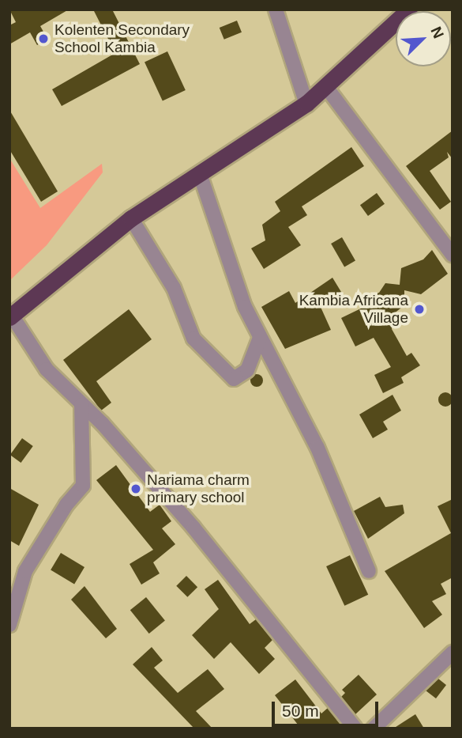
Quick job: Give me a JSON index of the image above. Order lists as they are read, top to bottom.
{
  "places": ["Kolenten Secondary School Kambia", "Kambia Africana Village", "Nariama charm primary school"],
  "scale_bar": "50 m",
  "north": "top right"
}
